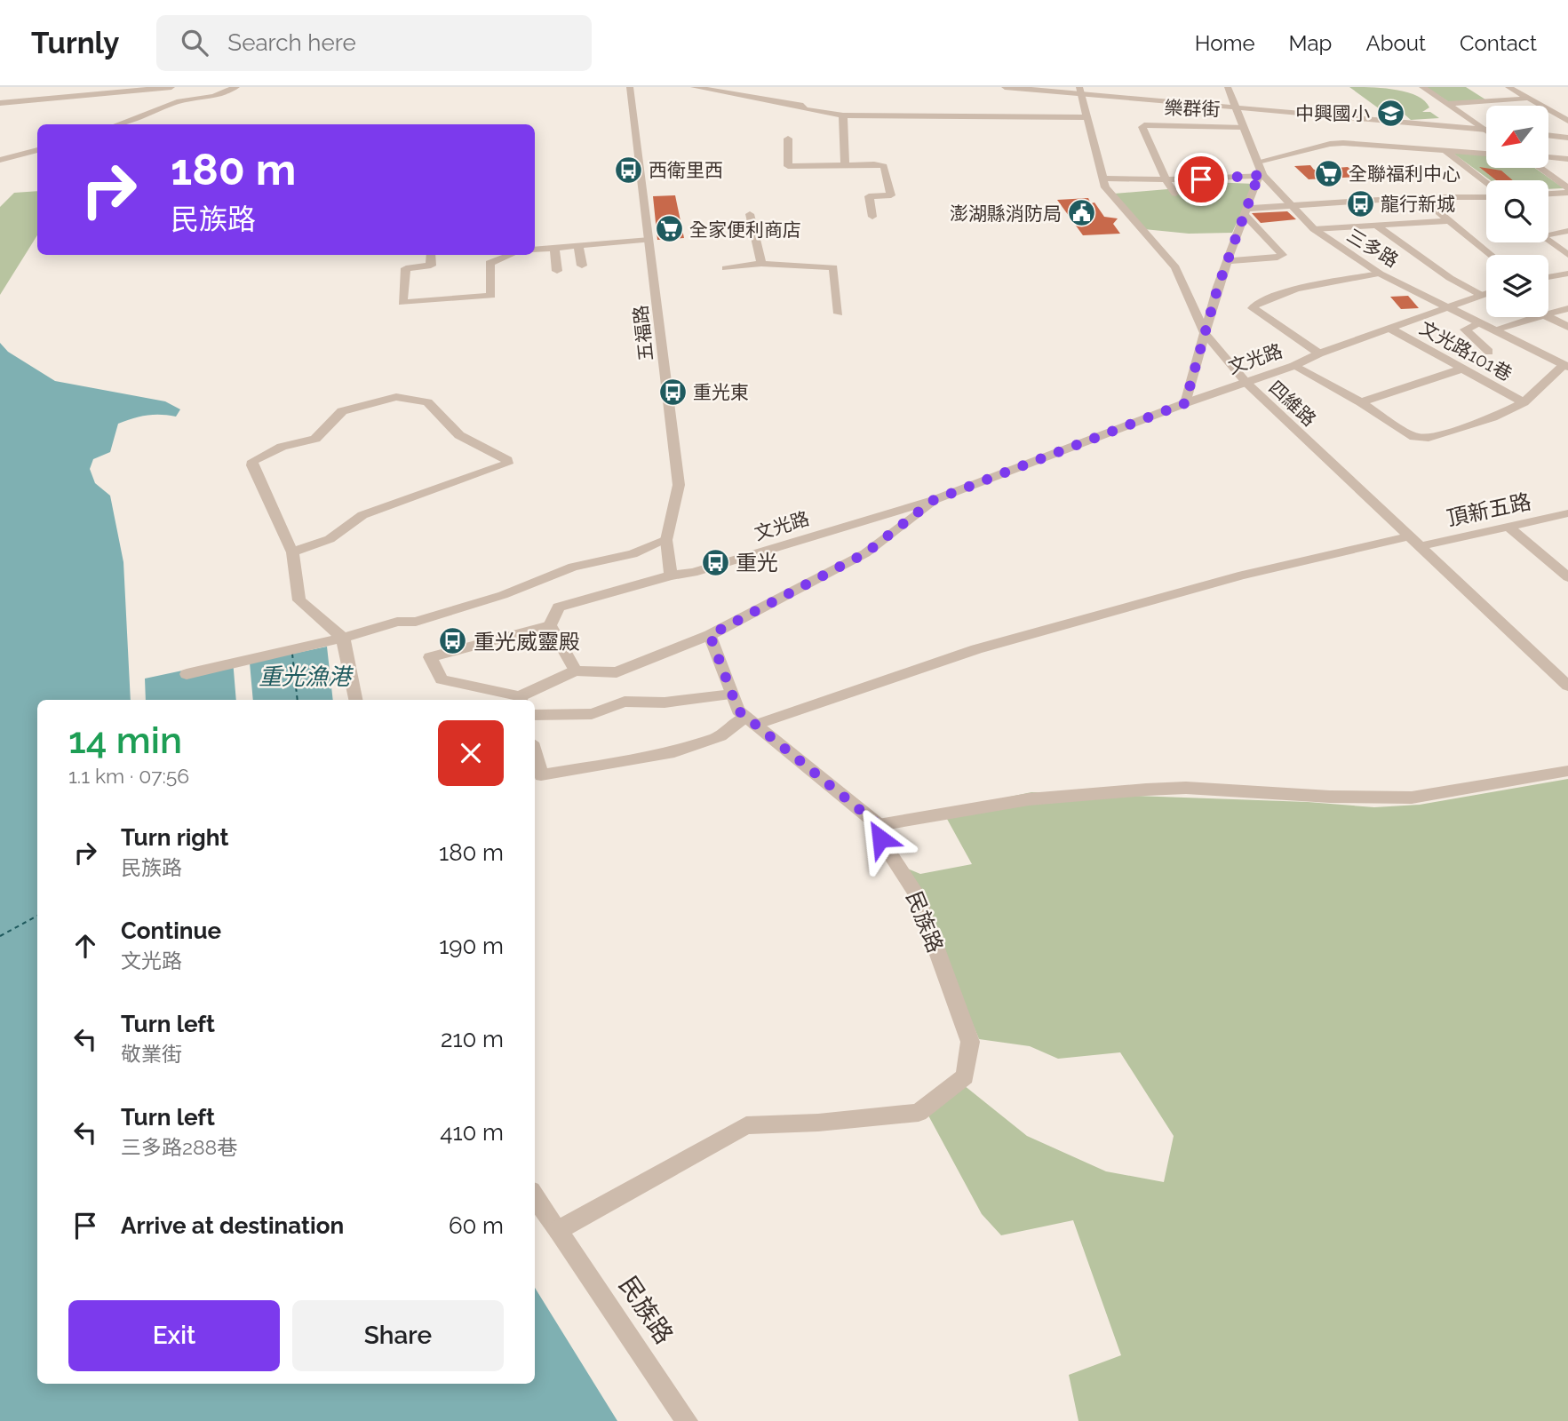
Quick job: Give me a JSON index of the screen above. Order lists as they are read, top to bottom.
{
  "streets": {
    "street": [
      "樂群街",
      "三多路",
      "五福路",
      "文光路101巷",
      "文光路",
      "四維路",
      "頂新五路",
      "民族路"
    ]
  },
  "crossings": [
    ["樂群街", "三多路"],
    ["三多路", "文光路"],
    ["五福路", "文光路"],
    ["文光路101巷", "文光路"],
    ["文光路", "四維路"],
    ["四維路", "頂新五路"],
    ["頂新五路", "民族路"]
  ],
  "water": ["重光漁港"],
  "places": {
    "school or university": ["中興國小"],
    "bus stop": [
      "西衛里西",
      "龍行新城",
      "重光東",
      "重光",
      "重光威靈殿"
    ],
    "supermarket": ["全聯福利中心", "全家便利商店"],
    "public building": ["澎湖縣消防局"]
  },
  "north": "bottom left",
  "page": {
    "header": "Turnly",
    "search": "Search here",
    "nav": [
      "Home",
      "Map",
      "About",
      "Contact"
    ],
    "turn": ["180 m", "民族路"],
    "heading": ["14 min", "1.1 km · 07:56"],
    "list": [
      {
        "name": "Turn right",
        "note": "民族路",
        "value": "180 m"
      },
      {
        "name": "Continue",
        "note": "文光路",
        "value": "190 m"
      },
      {
        "name": "Turn left",
        "note": "敬業街",
        "value": "210 m"
      },
      {
        "name": "Turn left",
        "note": "三多路288巷",
        "value": "410 m"
      },
      {
        "name": "Arrive at destination",
        "value": "60 m"
      }
    ],
    "buttons": ["Exit", "Share"]
  }
}
